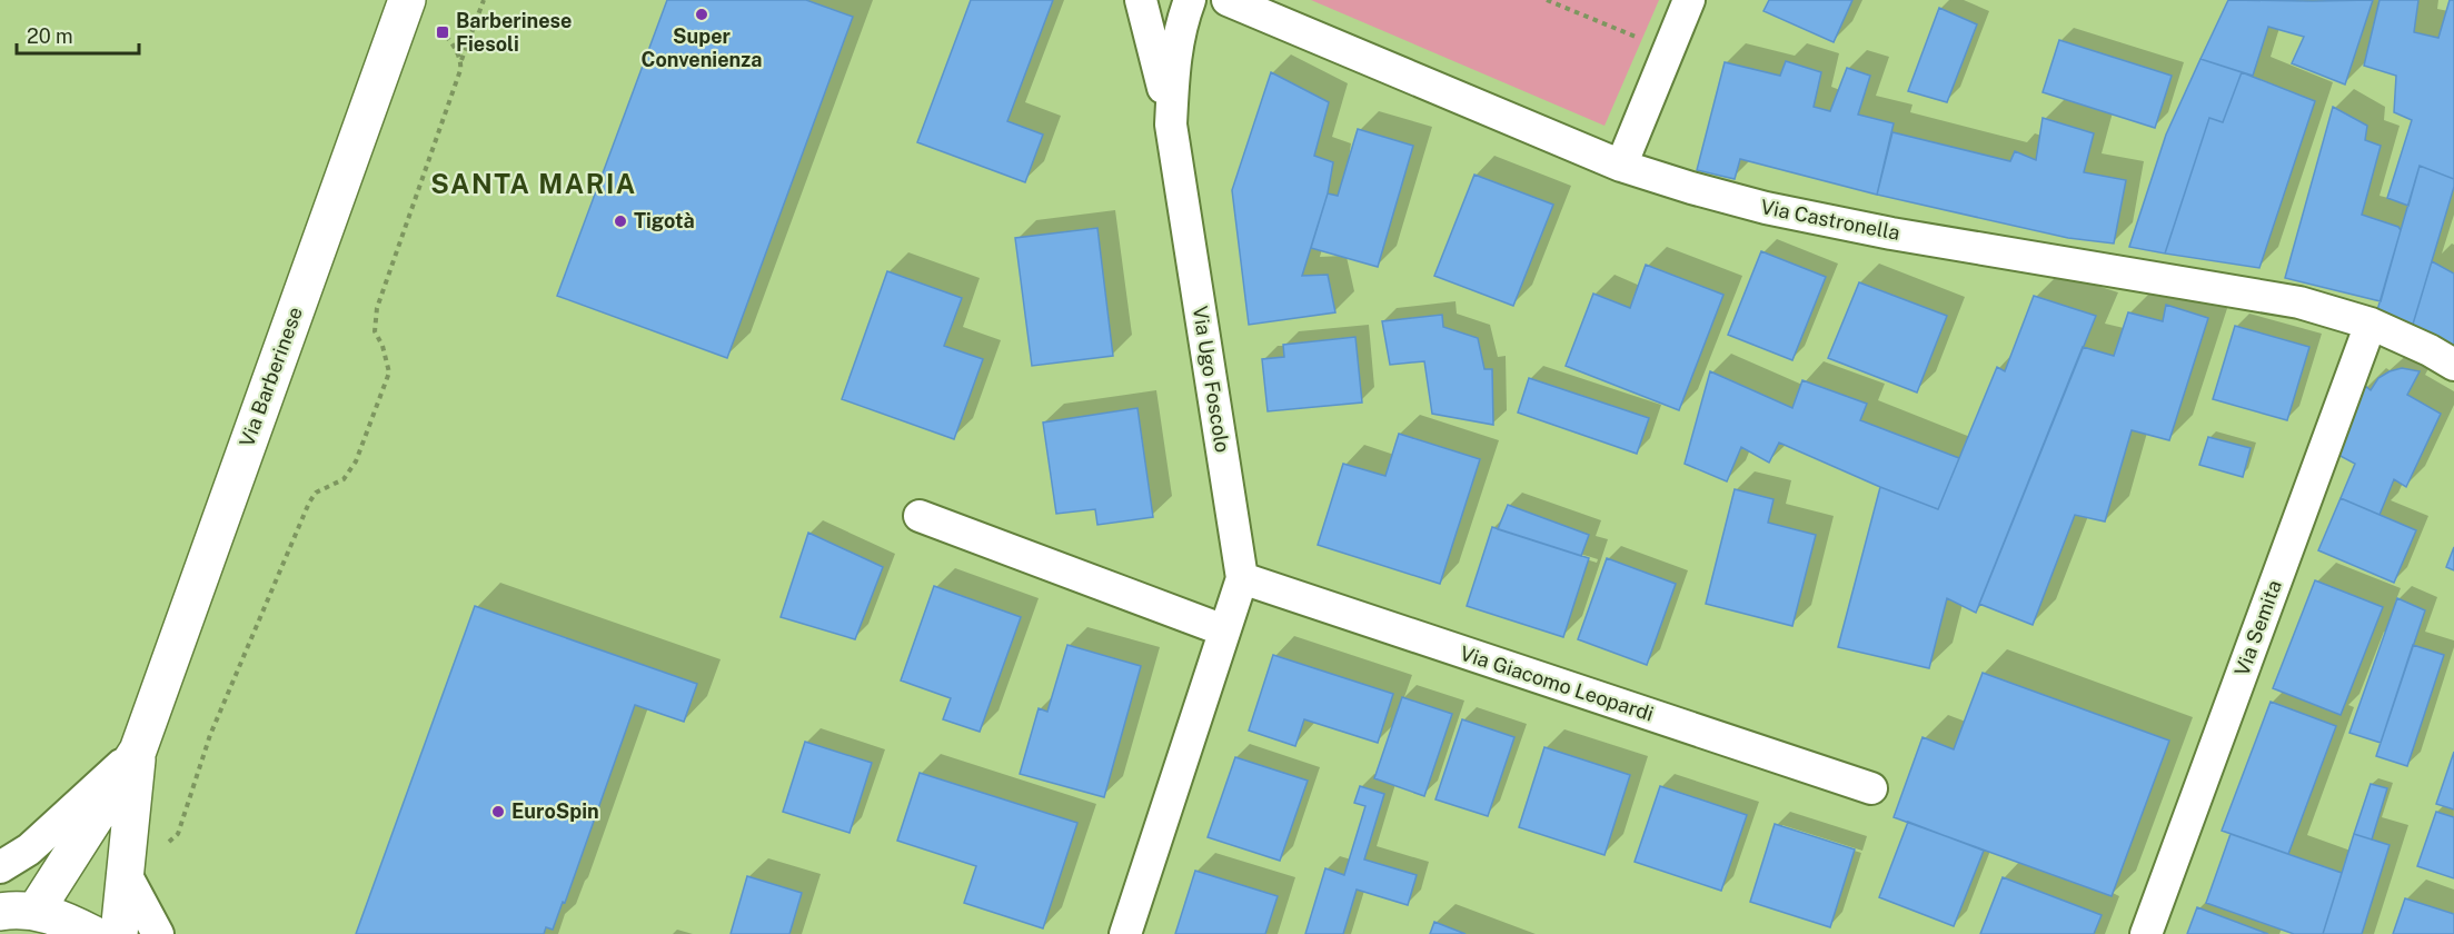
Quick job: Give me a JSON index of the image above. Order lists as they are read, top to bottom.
{
  "streets": {
    "main road": ["Via Barberinese"],
    "street": [
      "Via Castronella",
      "Via Ugo Foscolo",
      "Via Semita",
      "Via Giacomo Leopardi"
    ]
  },
  "crossings": [
    ["Via Castronella", "Via Semita"],
    ["Via Ugo Foscolo", "Via Giacomo Leopardi"]
  ],
  "districts": ["SANTA MARIA"],
  "places": {
    "other": ["Super Convenienza", "Tigotà", "EuroSpin"],
    "transit": ["Barberinese Fiesoli"]
  },
  "scale_bar": "20 m"
}
